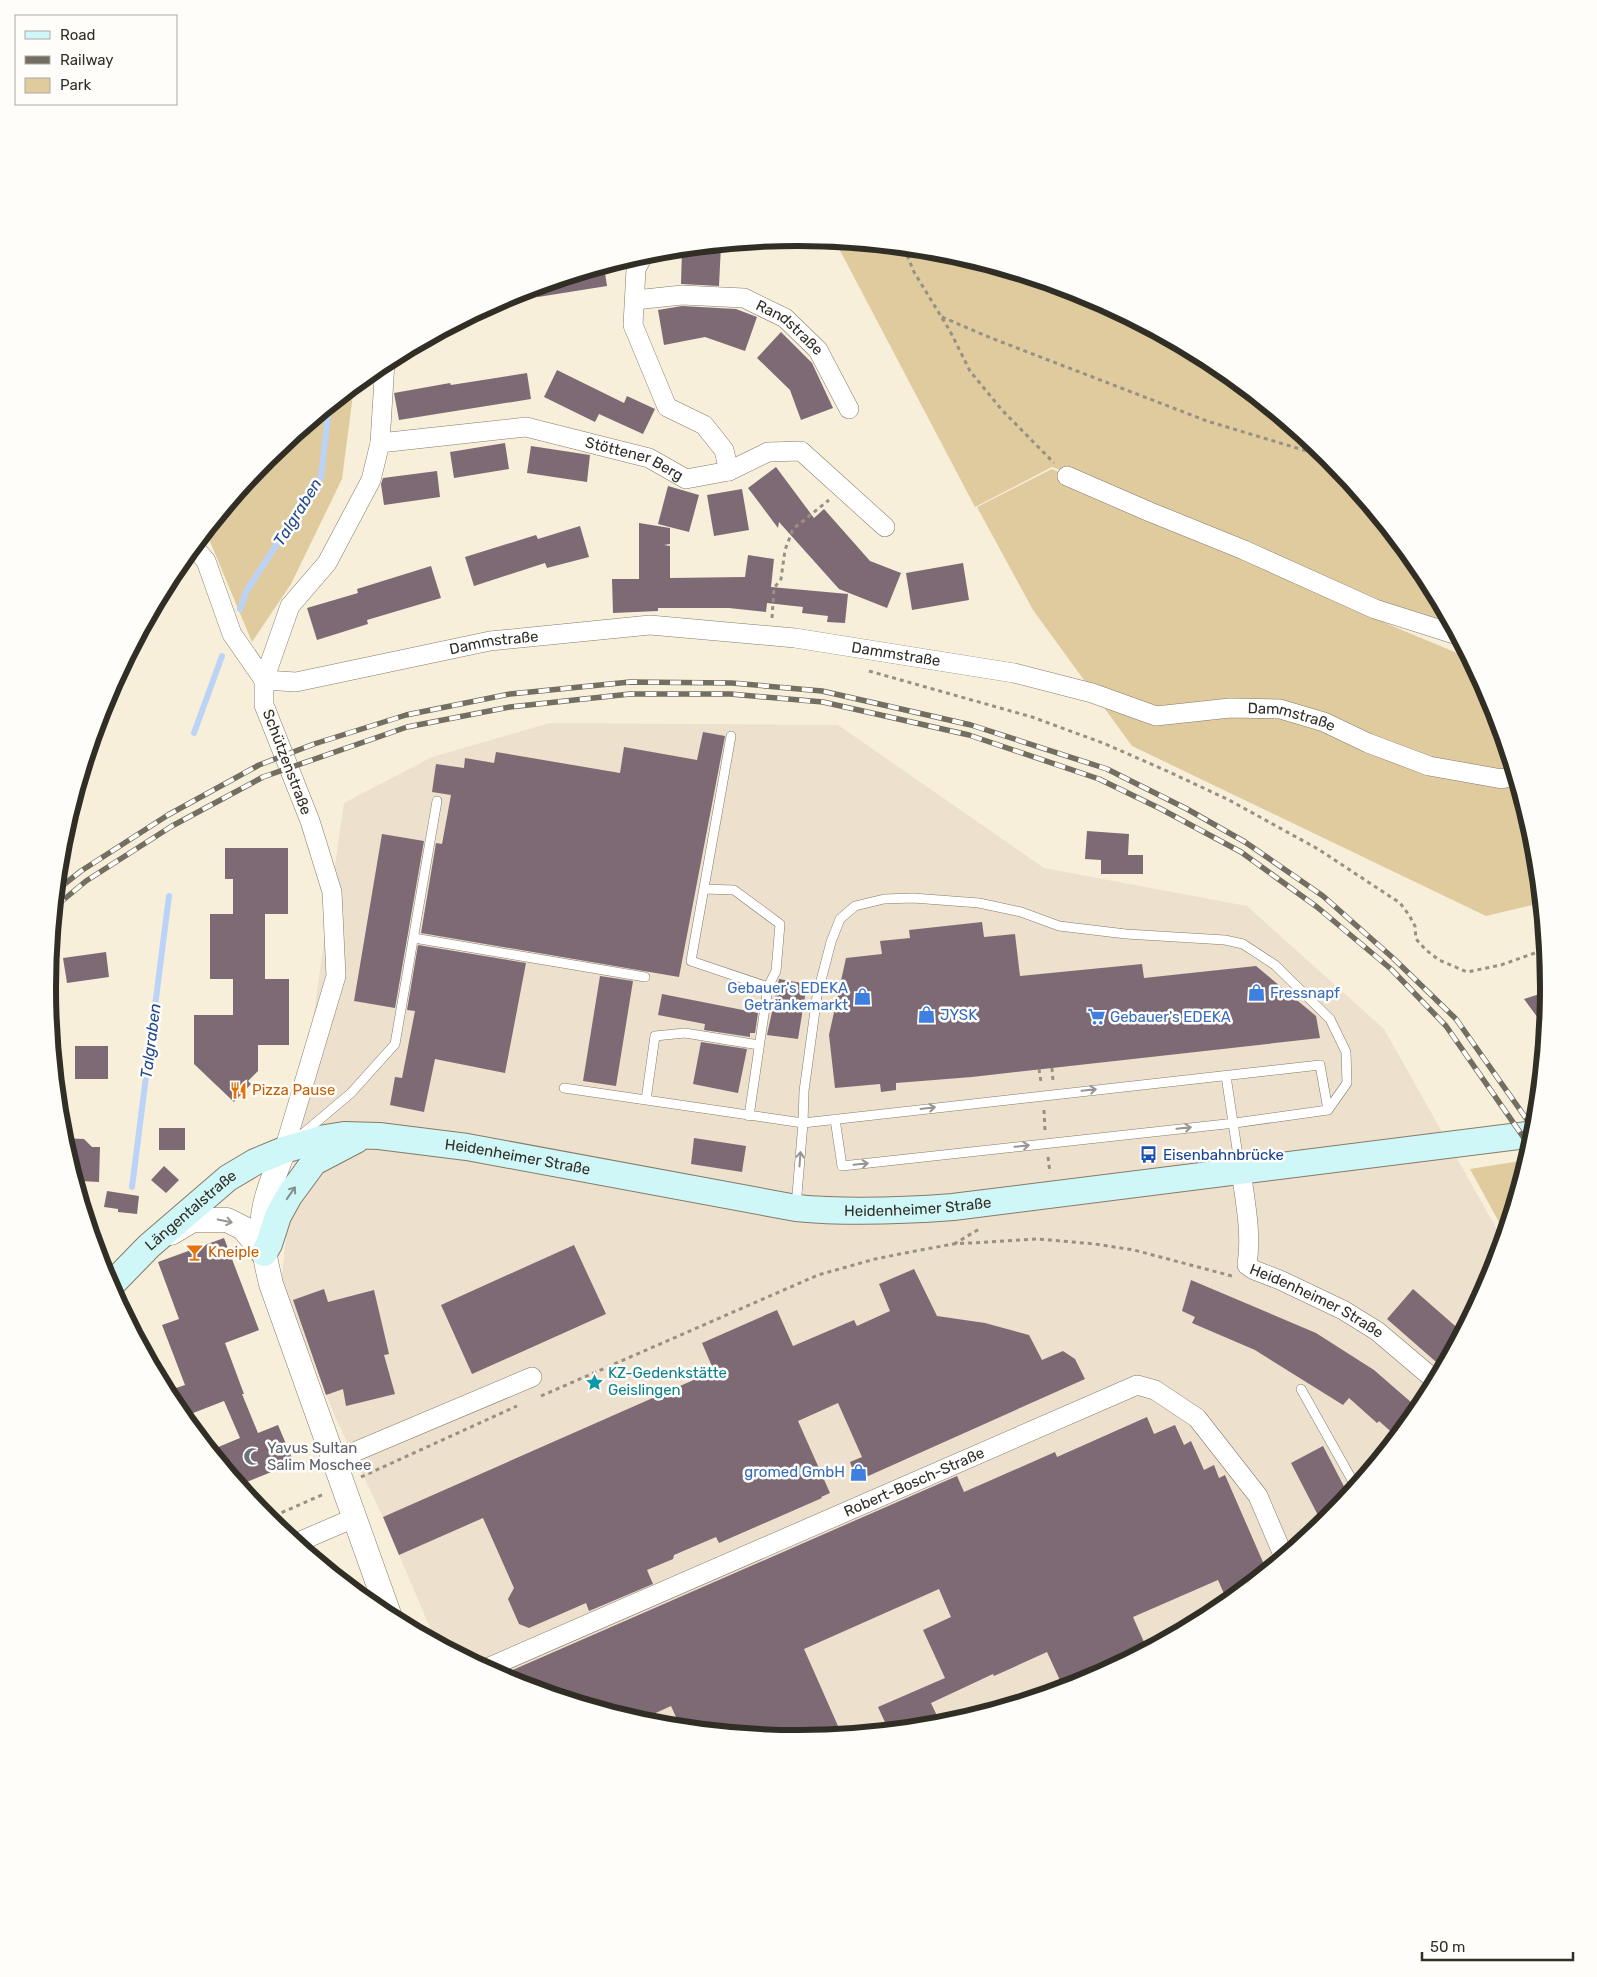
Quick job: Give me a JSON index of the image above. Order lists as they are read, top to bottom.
{
  "streets": {
    "main road": ["Heidenheimer Straße", "Längentalstraße"],
    "street": [
      "Randstraße",
      "Stöttener Berg",
      "Dammstraße",
      "Schützenstraße",
      "Robert-Bosch-Straße"
    ]
  },
  "crossings": [
    ["Stöttener Berg", "Schützenstraße"],
    ["Dammstraße", "Schützenstraße"],
    ["Schützenstraße", "Heidenheimer Straße"],
    ["Schützenstraße", "Längentalstraße"],
    ["Heidenheimer Straße", "Längentalstraße"]
  ],
  "water": ["Talgraben"],
  "places": {
    "shop": [
      "Fressnapf",
      "Gebauer's EDEKA Getränkemarkt",
      "JYSK",
      "gromed GmbH"
    ],
    "supermarket": ["Gebauer's EDEKA"],
    "restaurant": ["Pizza Pause"],
    "bus stop": ["Eisenbahnbrücke"],
    "bar": ["Kneiple"],
    "place": ["KZ-Gedenkstätte Geislingen"],
    "mosque": ["Yavus Sultan Salim Moschee"]
  },
  "legend": ["Road", "Railway", "Park"],
  "scale_bar": "50 m"
}
